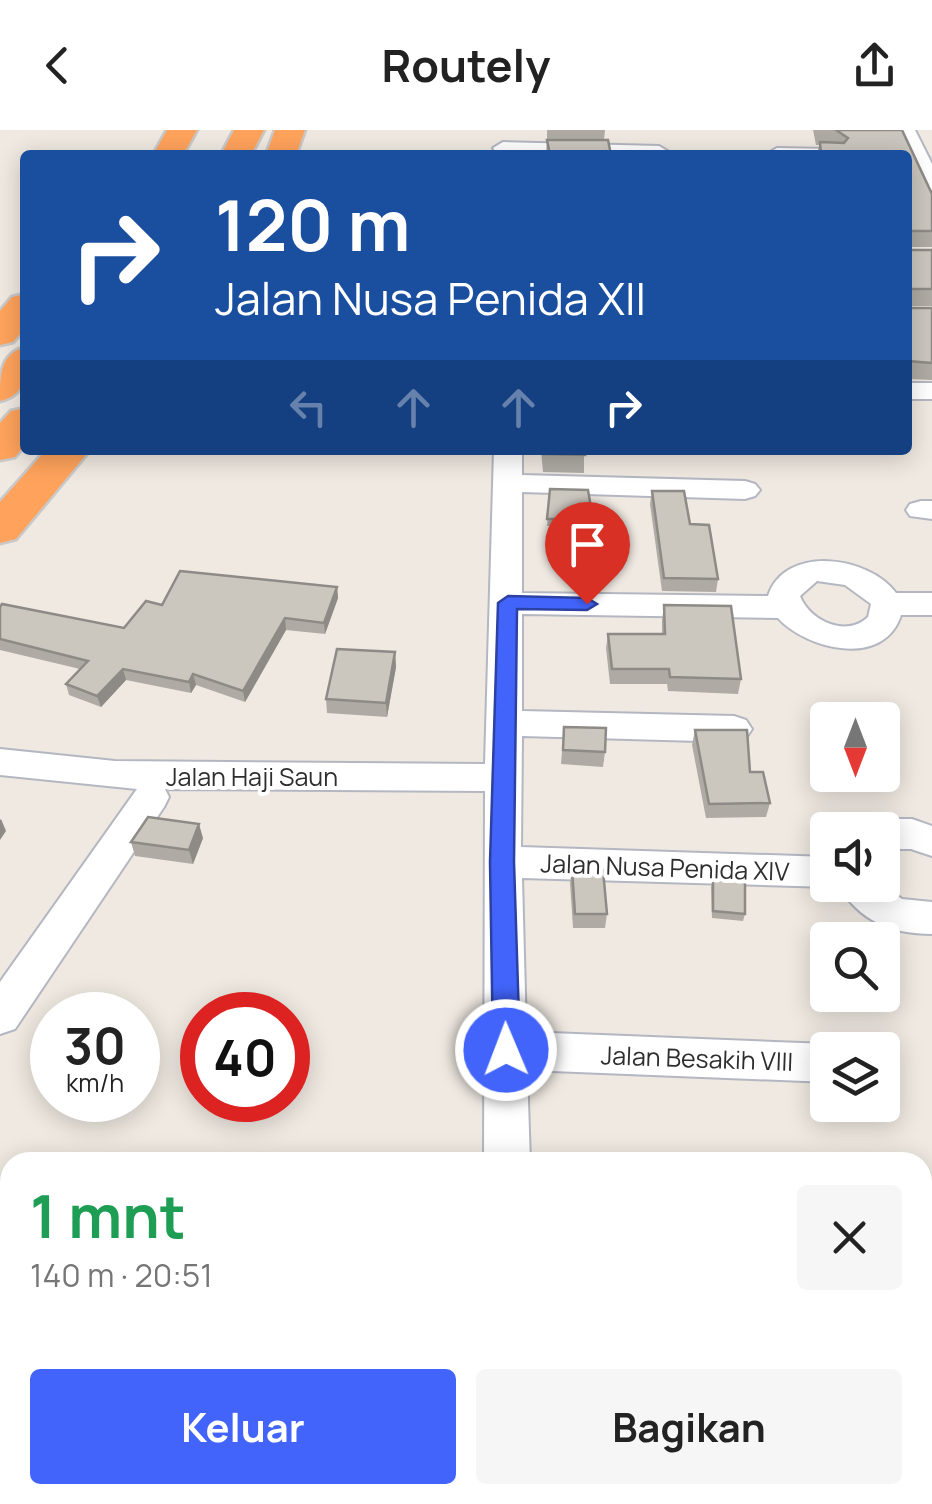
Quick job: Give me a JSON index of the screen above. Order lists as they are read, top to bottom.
{
  "streets": {
    "street": ["Jalan Haji Saun", "Jalan Nusa Penida XIV", "Jalan Besakih VIII"]
  },
  "north": "bottom",
  "page": {
    "header": "Routely",
    "turn": ["120 m", "Jalan Nusa Penida XII"],
    "speed": "30 km/h",
    "limit": "40",
    "heading": ["1 mnt", "140 m · 20:51"],
    "buttons": ["Keluar", "Bagikan"]
  }
}
